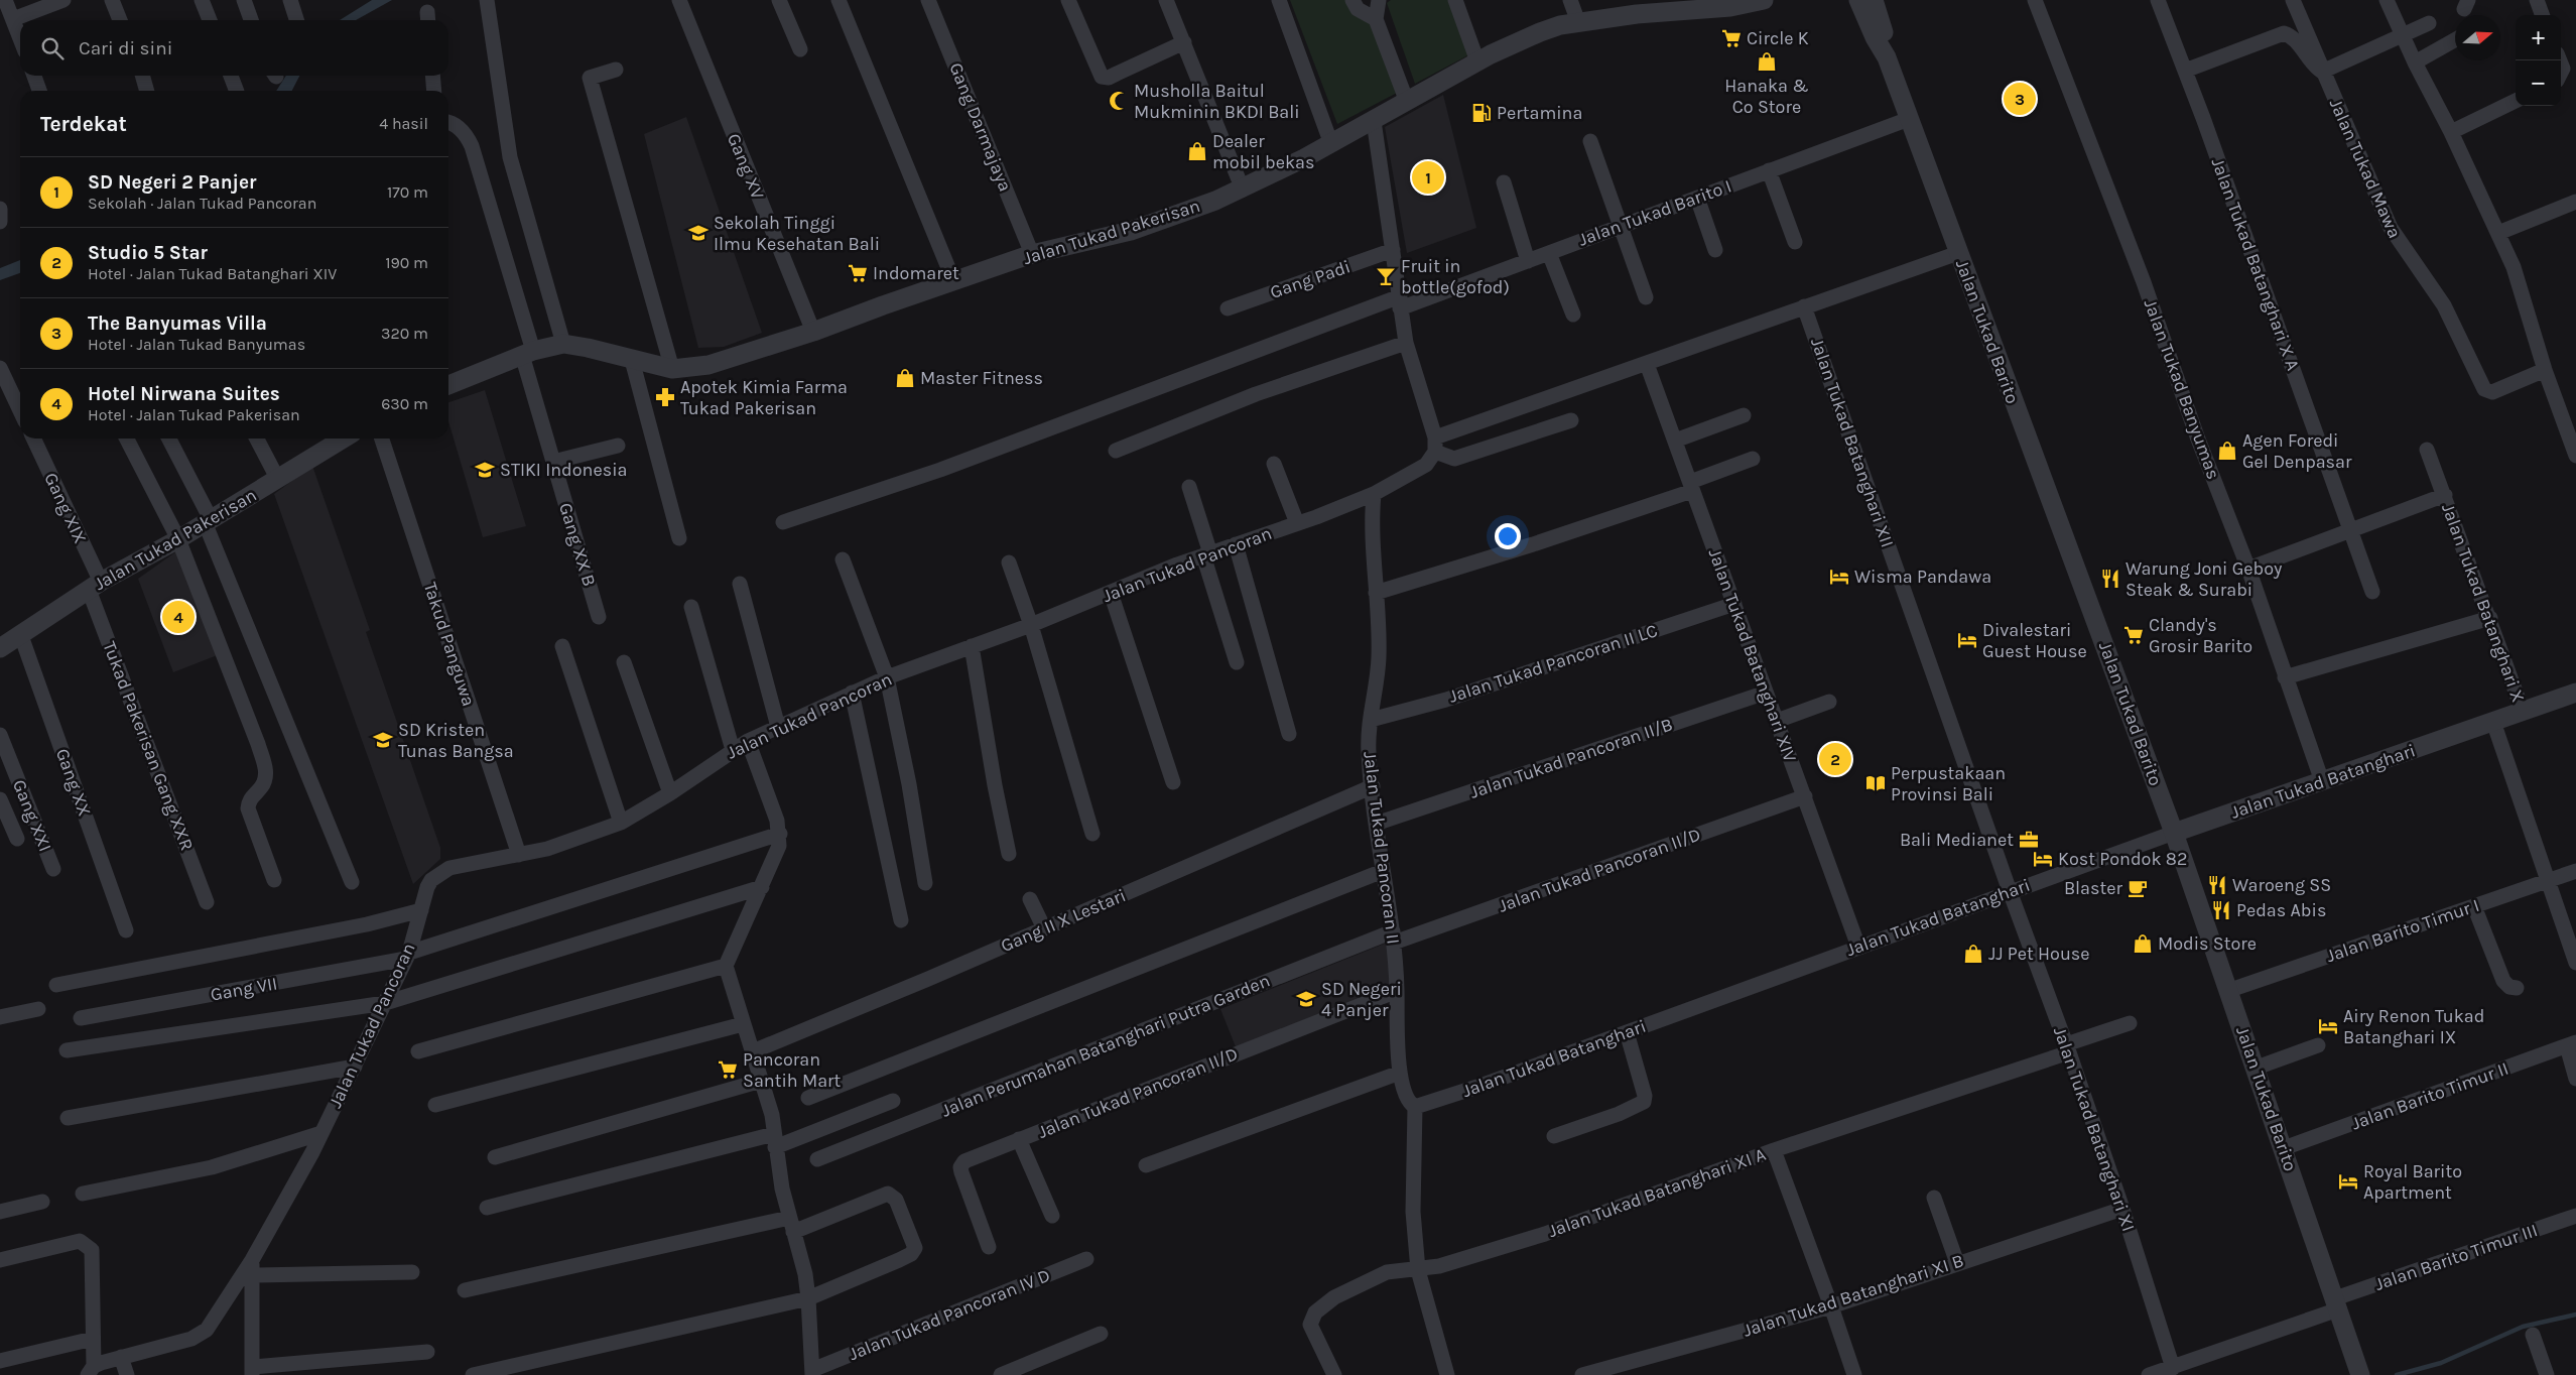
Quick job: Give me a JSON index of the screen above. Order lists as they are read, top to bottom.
{
  "streets": {
    "street": [
      "Gang Darmajaya",
      "Gang XV",
      "Jalan Tukad Mawa",
      "Jalan Tukad Barito I",
      "Jalan Tukad Pakerisan",
      "Jalan Tukad Batanghari X A",
      "Gang Padi",
      "Jalan Tukad Barito",
      "Jalan Tukad Banyumas",
      "Jalan Tukad Batanghari XII",
      "Gang XIX",
      "Gang XX B",
      "Jalan Tukad Pancoran",
      "Jalan Tukad Batanghari X",
      "Takud Panguwa",
      "Jalan Tukad Batanghari XIV",
      "Jalan Tukad Pancoran II LC",
      "Tukad Pakerisan Gang XXR",
      "Jalan Tukad Pancoran II/B",
      "Jalan Tukad Batanghari",
      "Gang XX",
      "Gang XXI",
      "Jalan Tukad Pancoran II",
      "Jalan Tukad Pancoran II/D",
      "Gang II X Lestari",
      "Jalan Barito Timur I",
      "Gang VII",
      "Jalan Perumahan Batanghari Putra Garden",
      "Jalan Barito Timur II",
      "Jalan Tukad Batanghari XI",
      "Jalan Tukad Batanghari XI A",
      "Jalan Barito Timur III",
      "Jalan Tukad Batanghari XI B",
      "Jalan Tukad Pancoran IV D"
    ]
  },
  "crossings": [
    ["Gang Darmajaya", "Jalan Tukad Pakerisan"],
    ["Gang XV", "Jalan Tukad Pakerisan"],
    ["Jalan Tukad Barito I", "Jalan Tukad Barito"],
    ["Jalan Tukad Pakerisan", "Gang XIX"],
    ["Jalan Tukad Pakerisan", "Gang XX B"],
    ["Jalan Tukad Pakerisan", "Tukad Pakerisan Gang XXR"],
    ["Jalan Tukad Pakerisan", "Gang XX"],
    ["Jalan Tukad Batanghari X A", "Jalan Tukad Batanghari X"],
    ["Jalan Tukad Barito", "Jalan Tukad Batanghari"],
    ["Jalan Tukad Barito", "Jalan Barito Timur I"],
    ["Jalan Tukad Barito", "Jalan Barito Timur II"],
    ["Jalan Tukad Barito", "Jalan Barito Timur III"],
    ["Jalan Tukad Banyumas", "Jalan Tukad Batanghari"],
    ["Jalan Tukad Batanghari XII", "Jalan Tukad Batanghari"],
    ["Jalan Tukad Batanghari XII", "Jalan Tukad Batanghari XI"],
    ["Gang XIX", "Tukad Pakerisan Gang XXR"],
    ["Jalan Tukad Pancoran", "Takud Panguwa"],
    ["Jalan Tukad Pancoran", "Jalan Tukad Pancoran II"],
    ["Jalan Tukad Pancoran", "Gang VII"],
    ["Jalan Tukad Batanghari X", "Jalan Tukad Batanghari"],
    ["Jalan Tukad Batanghari XIV", "Jalan Tukad Pancoran II LC"],
    ["Jalan Tukad Batanghari XIV", "Jalan Tukad Pancoran II/B"],
    ["Jalan Tukad Batanghari XIV", "Jalan Tukad Batanghari"],
    ["Jalan Tukad Batanghari XIV", "Jalan Tukad Pancoran II/D"],
    ["Jalan Tukad Pancoran II LC", "Jalan Tukad Pancoran II"],
    ["Jalan Tukad Pancoran II/B", "Jalan Tukad Pancoran II"],
    ["Jalan Tukad Batanghari", "Jalan Tukad Pancoran II"],
    ["Jalan Tukad Batanghari", "Jalan Tukad Batanghari XI"],
    ["Jalan Tukad Pancoran II", "Jalan Tukad Pancoran II/D"],
    ["Jalan Tukad Pancoran II", "Gang II X Lestari"],
    ["Jalan Tukad Pancoran II", "Jalan Perumahan Batanghari Putra Garden"],
    ["Jalan Tukad Pancoran II/D", "Jalan Perumahan Batanghari Putra Garden"],
    ["Jalan Tukad Batanghari XI", "Jalan Tukad Batanghari XI A"],
    ["Jalan Tukad Batanghari XI", "Jalan Barito Timur III"],
    ["Jalan Tukad Batanghari XI", "Jalan Tukad Batanghari XI B"]
  ],
  "places": {
    "supermarket": [
      "Circle K",
      "Indomaret",
      "Clandy's Grosir Barito",
      "Pancoran Santih Mart"
    ],
    "shop": [
      "Hanaka & Co Store",
      "Dealer mobil bekas",
      "Master Fitness",
      "Agen Foredi Gel Denpasar",
      "Modis Store",
      "JJ Pet House"
    ],
    "mosque": ["Musholla Baitul Mukminin BKDI Bali"],
    "fuel station": ["Pertamina"],
    "school or university": [
      "Sekolah Tinggi Ilmu Kesehatan Bali",
      "STIKI Indonesia",
      "SD Kristen Tunas Bangsa",
      "SD Negeri 4 Panjer"
    ],
    "bar": ["Fruit in bottle(gofod)"],
    "pharmacy": ["Apotek Kimia Farma Tukad Pakerisan"],
    "hotel": [
      "Wisma Pandawa",
      "Divalestari Guest House",
      "Kost Pondok 82",
      "Airy Renon Tukad Batanghari IX",
      "Royal Barito Apartment"
    ],
    "restaurant": ["Warung Joni Geboy Steak & Surabi", "Waroeng SS", "Pedas Abis"],
    "library": ["Perpustakaan Provinsi Bali"],
    "office": ["Bali Medianet"],
    "cafe": ["Blaster"]
  },
  "north": "right",
  "page": {
    "map_buttons": ["+", "−"],
    "search": "Cari di sini",
    "pins": [
      "3",
      "1",
      "4",
      "2"
    ],
    "heading": ["Terdekat", "4 hasil"],
    "list": [
      {
        "mark": "1",
        "name": "SD Negeri 2 Panjer",
        "note": "Sekolah · Jalan Tukad Pancoran",
        "value": "170 m"
      },
      {
        "mark": "2",
        "name": "Studio 5 Star",
        "note": "Hotel · Jalan Tukad Batanghari XIV",
        "value": "190 m"
      },
      {
        "mark": "3",
        "name": "The Banyumas Villa",
        "note": "Hotel · Jalan Tukad Banyumas",
        "value": "320 m"
      },
      {
        "mark": "4",
        "name": "Hotel Nirwana Suites",
        "note": "Hotel · Jalan Tukad Pakerisan",
        "value": "630 m"
      }
    ]
  }
}
